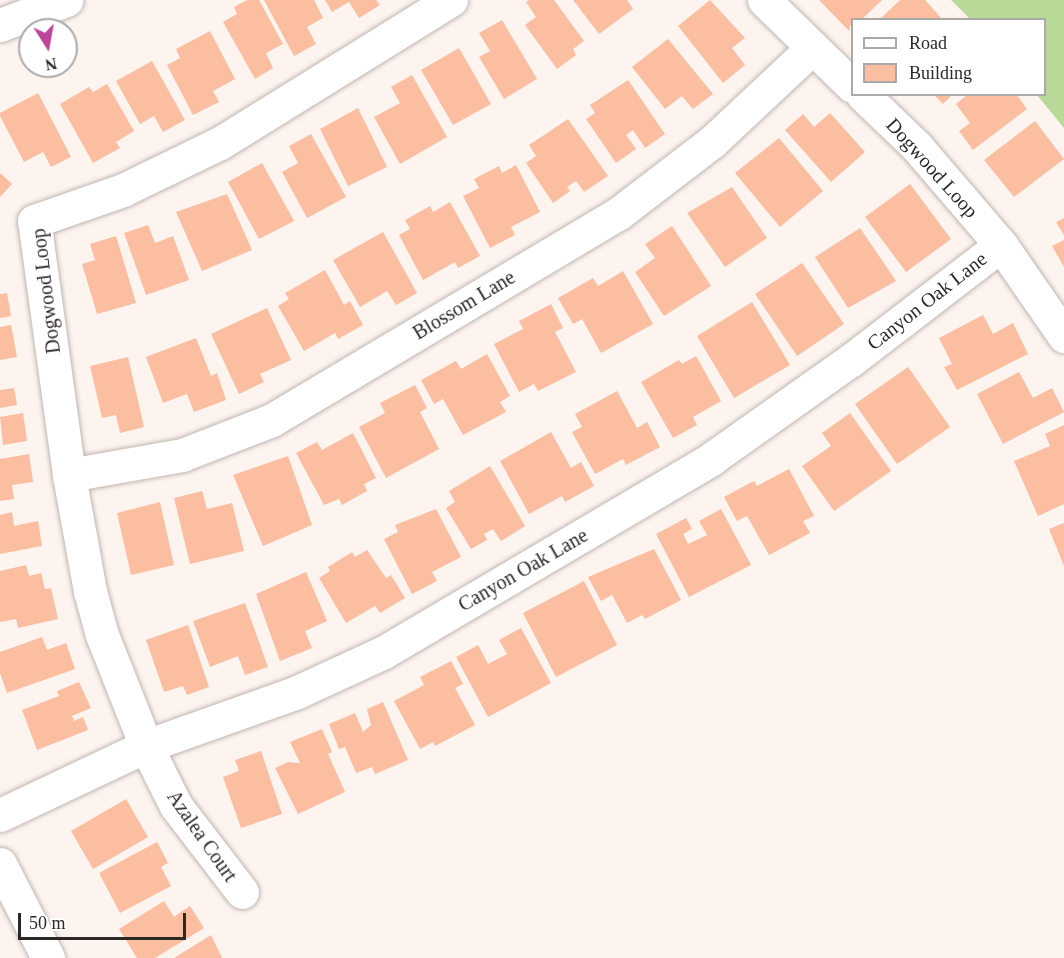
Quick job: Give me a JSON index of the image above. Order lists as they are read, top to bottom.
{
  "streets": {
    "street": [
      "Dogwood Loop",
      "Canyon Oak Lane",
      "Blossom Lane",
      "Azalea Court"
    ]
  },
  "crossings": [
    ["Dogwood Loop", "Canyon Oak Lane"],
    ["Dogwood Loop", "Blossom Lane"],
    ["Dogwood Loop", "Azalea Court"],
    ["Canyon Oak Lane", "Azalea Court"]
  ],
  "legend": ["Road", "Building"],
  "scale_bar": "50 m",
  "north": "bottom"
}
